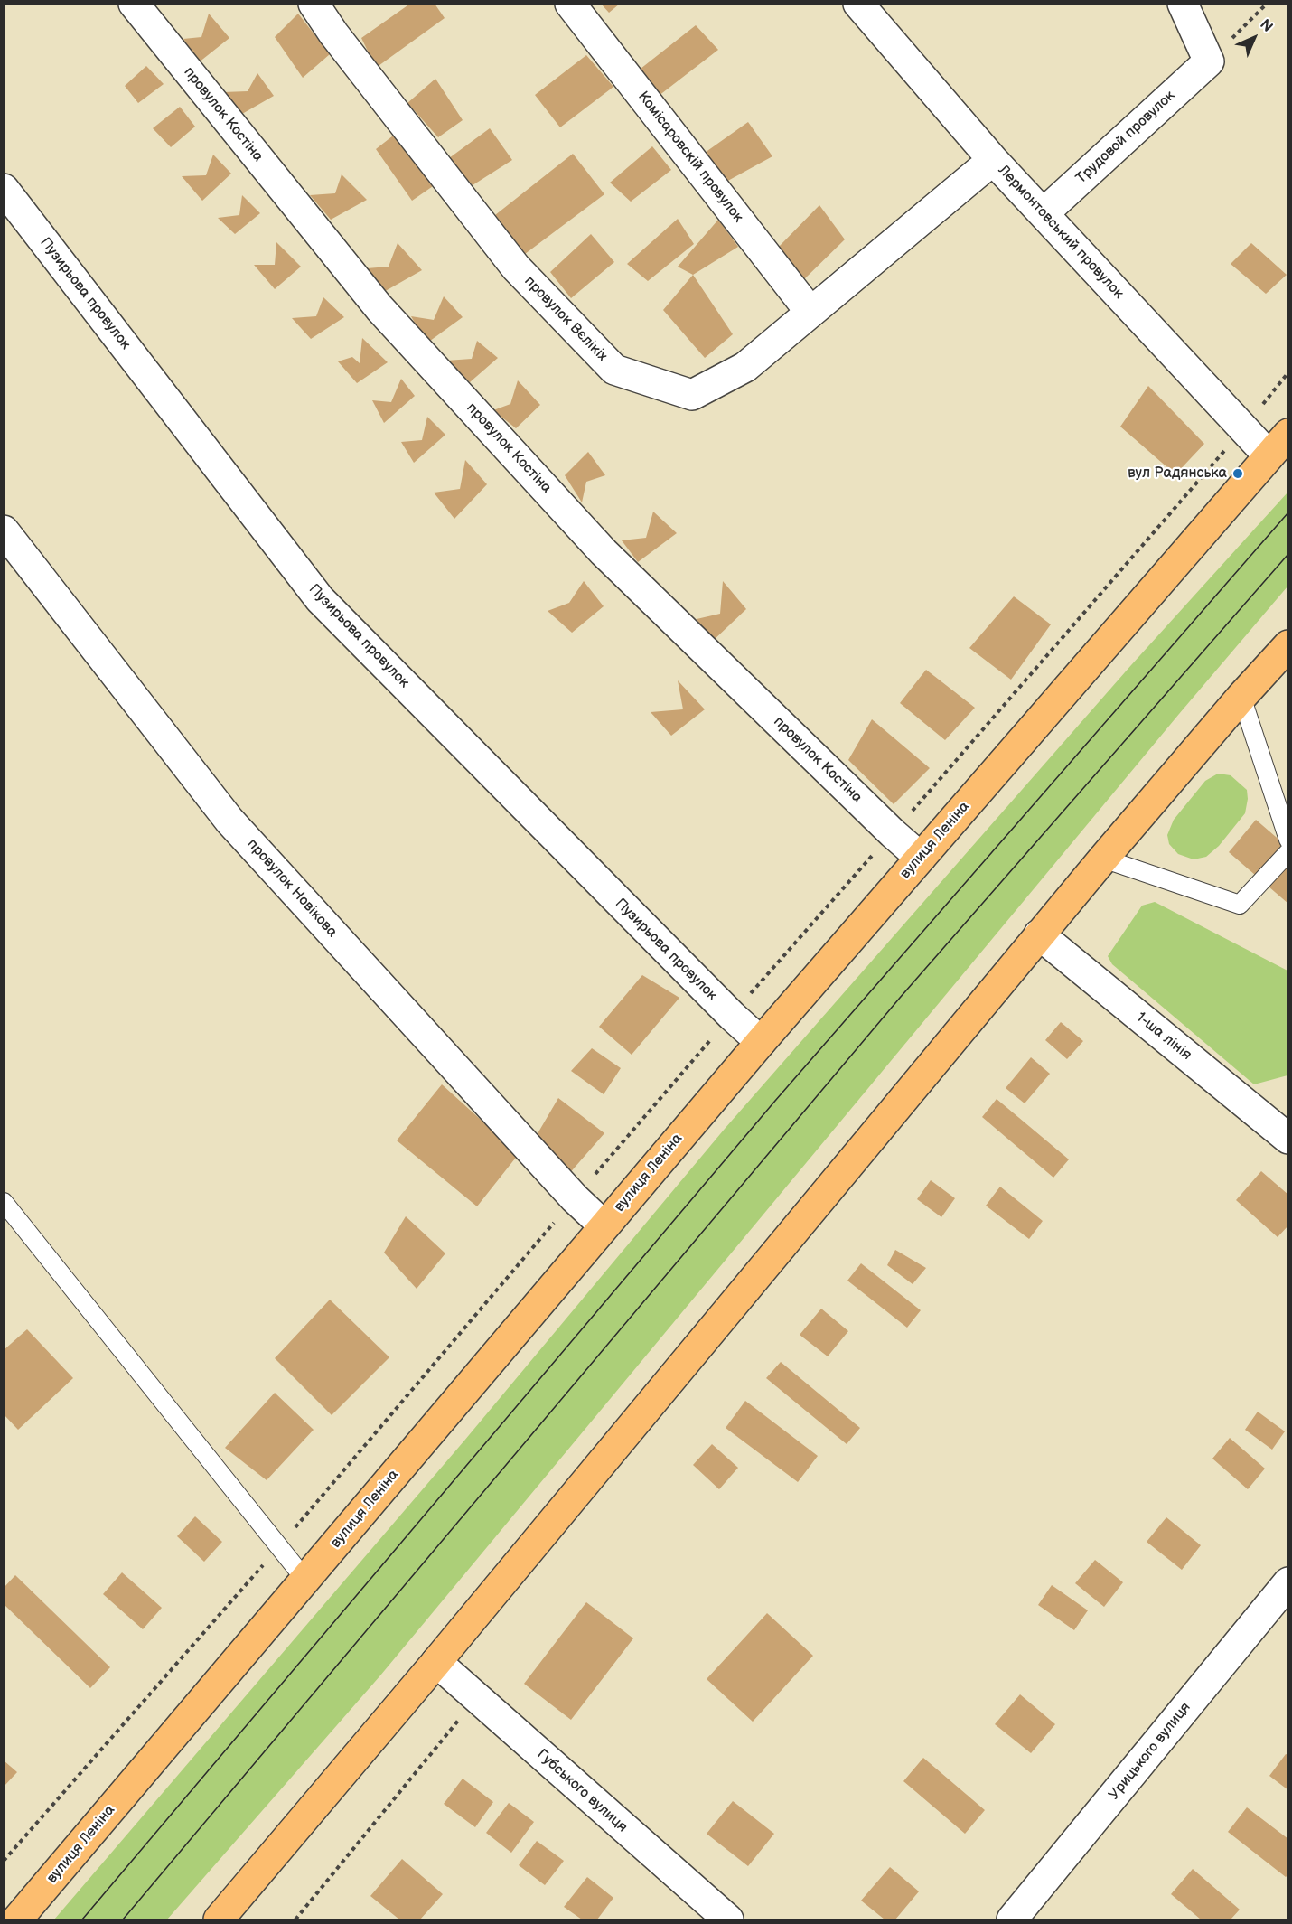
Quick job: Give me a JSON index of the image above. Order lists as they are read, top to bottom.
{
  "streets": {
    "main road": ["вулиця Леніна"],
    "street": [
      "провулок Костіна",
      "Трудовой провулок",
      "Комісаровскій провулок",
      "Лермонтовський провулок",
      "Пузирьова провулок",
      "провулок Вєлікіх",
      "провулок Новікова",
      "1-ша лінія",
      "Урицького вулиця",
      "Губського вулиця"
    ]
  },
  "crossings": [
    ["провулок Костіна", "вулиця Леніна"],
    ["Трудовой провулок", "Лермонтовський провулок"],
    ["Комісаровскій провулок", "провулок Вєлікіх"],
    ["Лермонтовський провулок", "провулок Вєлікіх"],
    ["Лермонтовський провулок", "вулиця Леніна"],
    ["Пузирьова провулок", "вулиця Леніна"],
    ["вулиця Леніна", "провулок Новікова"]
  ],
  "places": ["вул Радянська"],
  "north": "top right"
}
